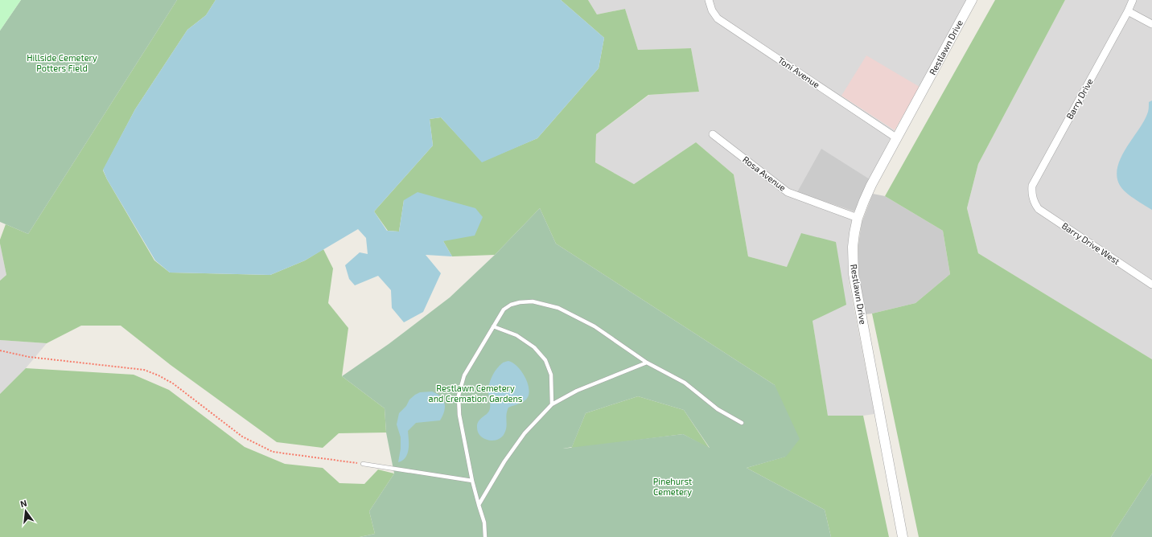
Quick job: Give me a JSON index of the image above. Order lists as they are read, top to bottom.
{
  "streets": {
    "street": [
      "Restlawn Drive",
      "Toni Avenue",
      "Barry Drive",
      "Rosa Avenue",
      "Barry Drive West"
    ]
  },
  "crossings": [
    ["Restlawn Drive", "Toni Avenue"],
    ["Restlawn Drive", "Rosa Avenue"],
    ["Barry Drive", "Barry Drive West"]
  ],
  "parks": ["Hillside Cemetery Potters Field", "Restlawn Cemetery and Cremation Gardens", "Pinehurst Cemetery"],
  "north": "top"
}
